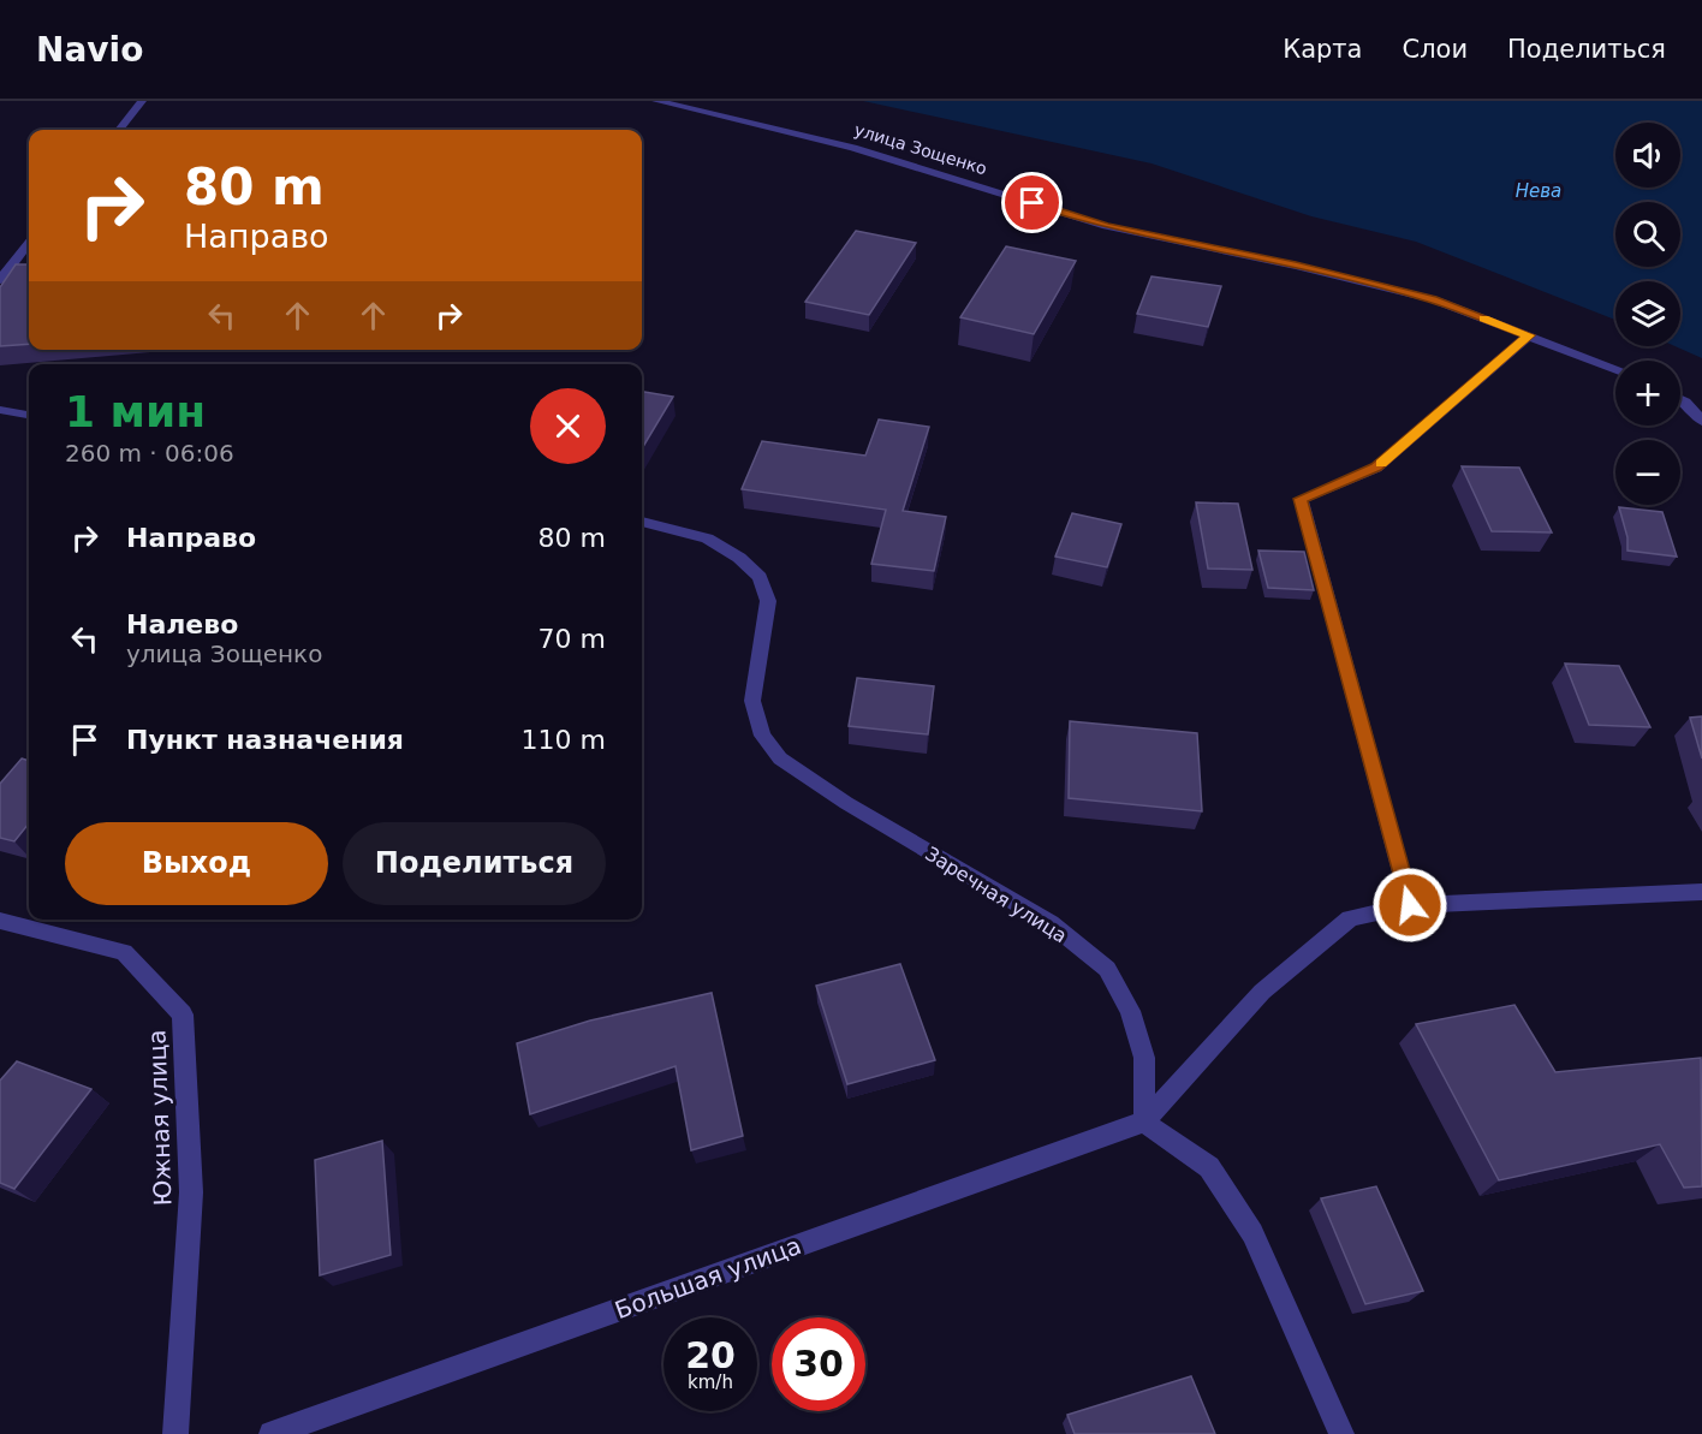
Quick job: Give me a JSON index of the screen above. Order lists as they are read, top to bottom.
{
  "streets": {
    "street": [
      "улица Зощенко",
      "Заречная улица",
      "Южная улица",
      "Большая улица"
    ]
  },
  "crossings": [
    ["Заречная улица", "Большая улица"]
  ],
  "water": ["Нева"],
  "page": {
    "header": "Navio",
    "nav": ["Карта", "Слои", "Поделиться"],
    "map_buttons": ["+", "−"],
    "turn": ["80 m", "Направо"],
    "heading": ["1 мин", "260 m · 06:06"],
    "list": [
      {
        "name": "Направо",
        "value": "80 m"
      },
      {
        "name": "Налево",
        "note": "улица Зощенко",
        "value": "70 m"
      },
      {
        "name": "Пункт назначения",
        "value": "110 m"
      }
    ],
    "buttons": ["Выход", "Поделиться"],
    "speed": "20 km/h",
    "limit": "30"
  }
}
